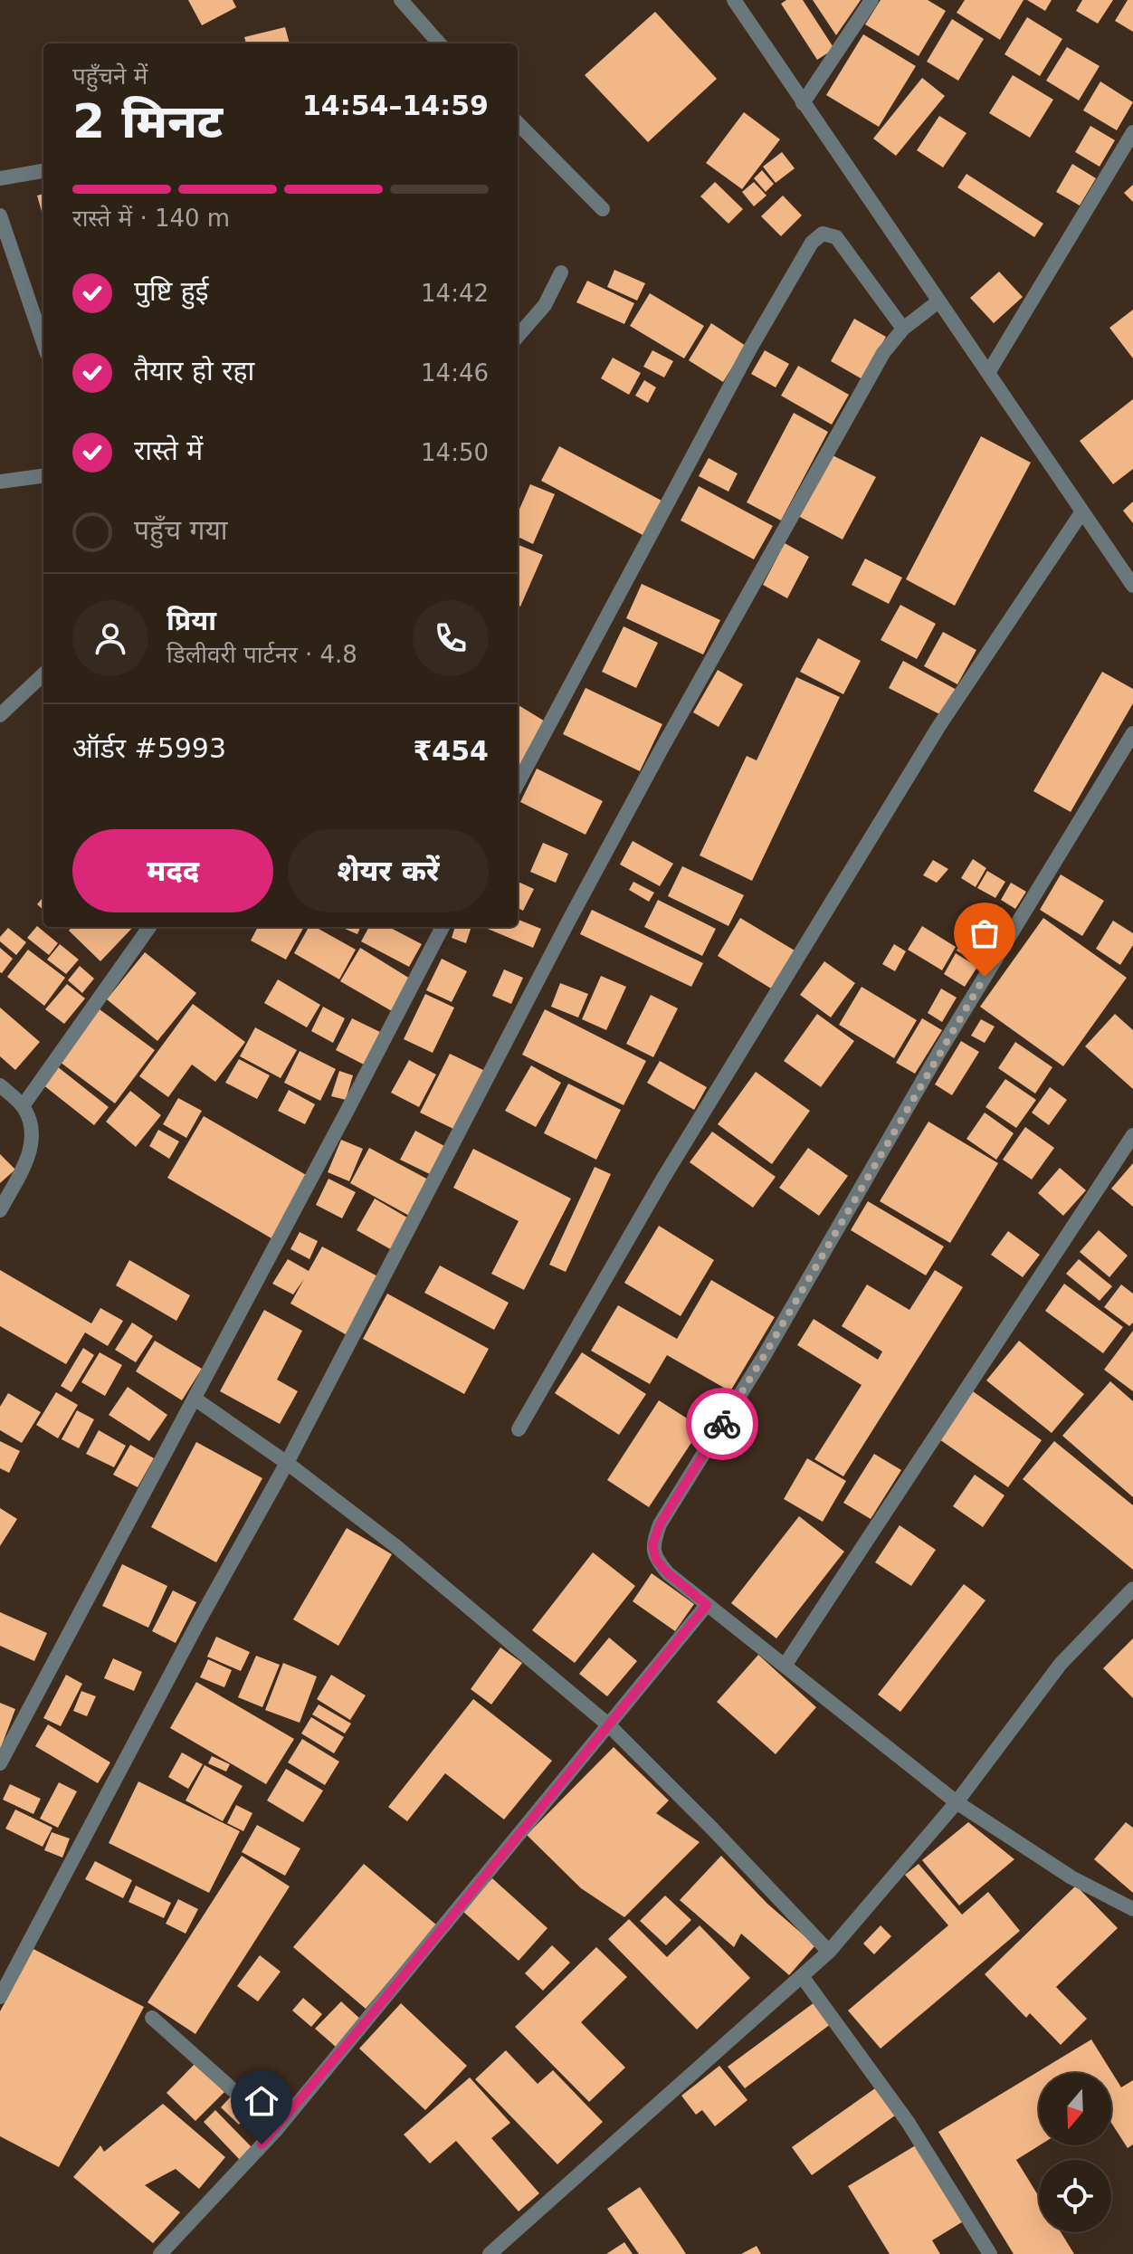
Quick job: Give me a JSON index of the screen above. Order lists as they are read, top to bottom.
{
  "north": "bottom",
  "page": {
    "heading": ["2 मिनट", "पहुँचने में", "14:54–14:59"],
    "panel": [
      "प्रिया",
      "डिलीवरी पार्टनर · 4.8",
      "ऑर्डर #5993",
      "₹454"
    ],
    "bar": "रास्ते में · 140 m",
    "list": [
      ["पुष्टि हुई", "14:42"],
      ["तैयार हो रहा", "14:46"],
      ["रास्ते में", "14:50"],
      "पहुँच गया"
    ],
    "buttons": ["मदद", "शेयर करें"]
  }
}
